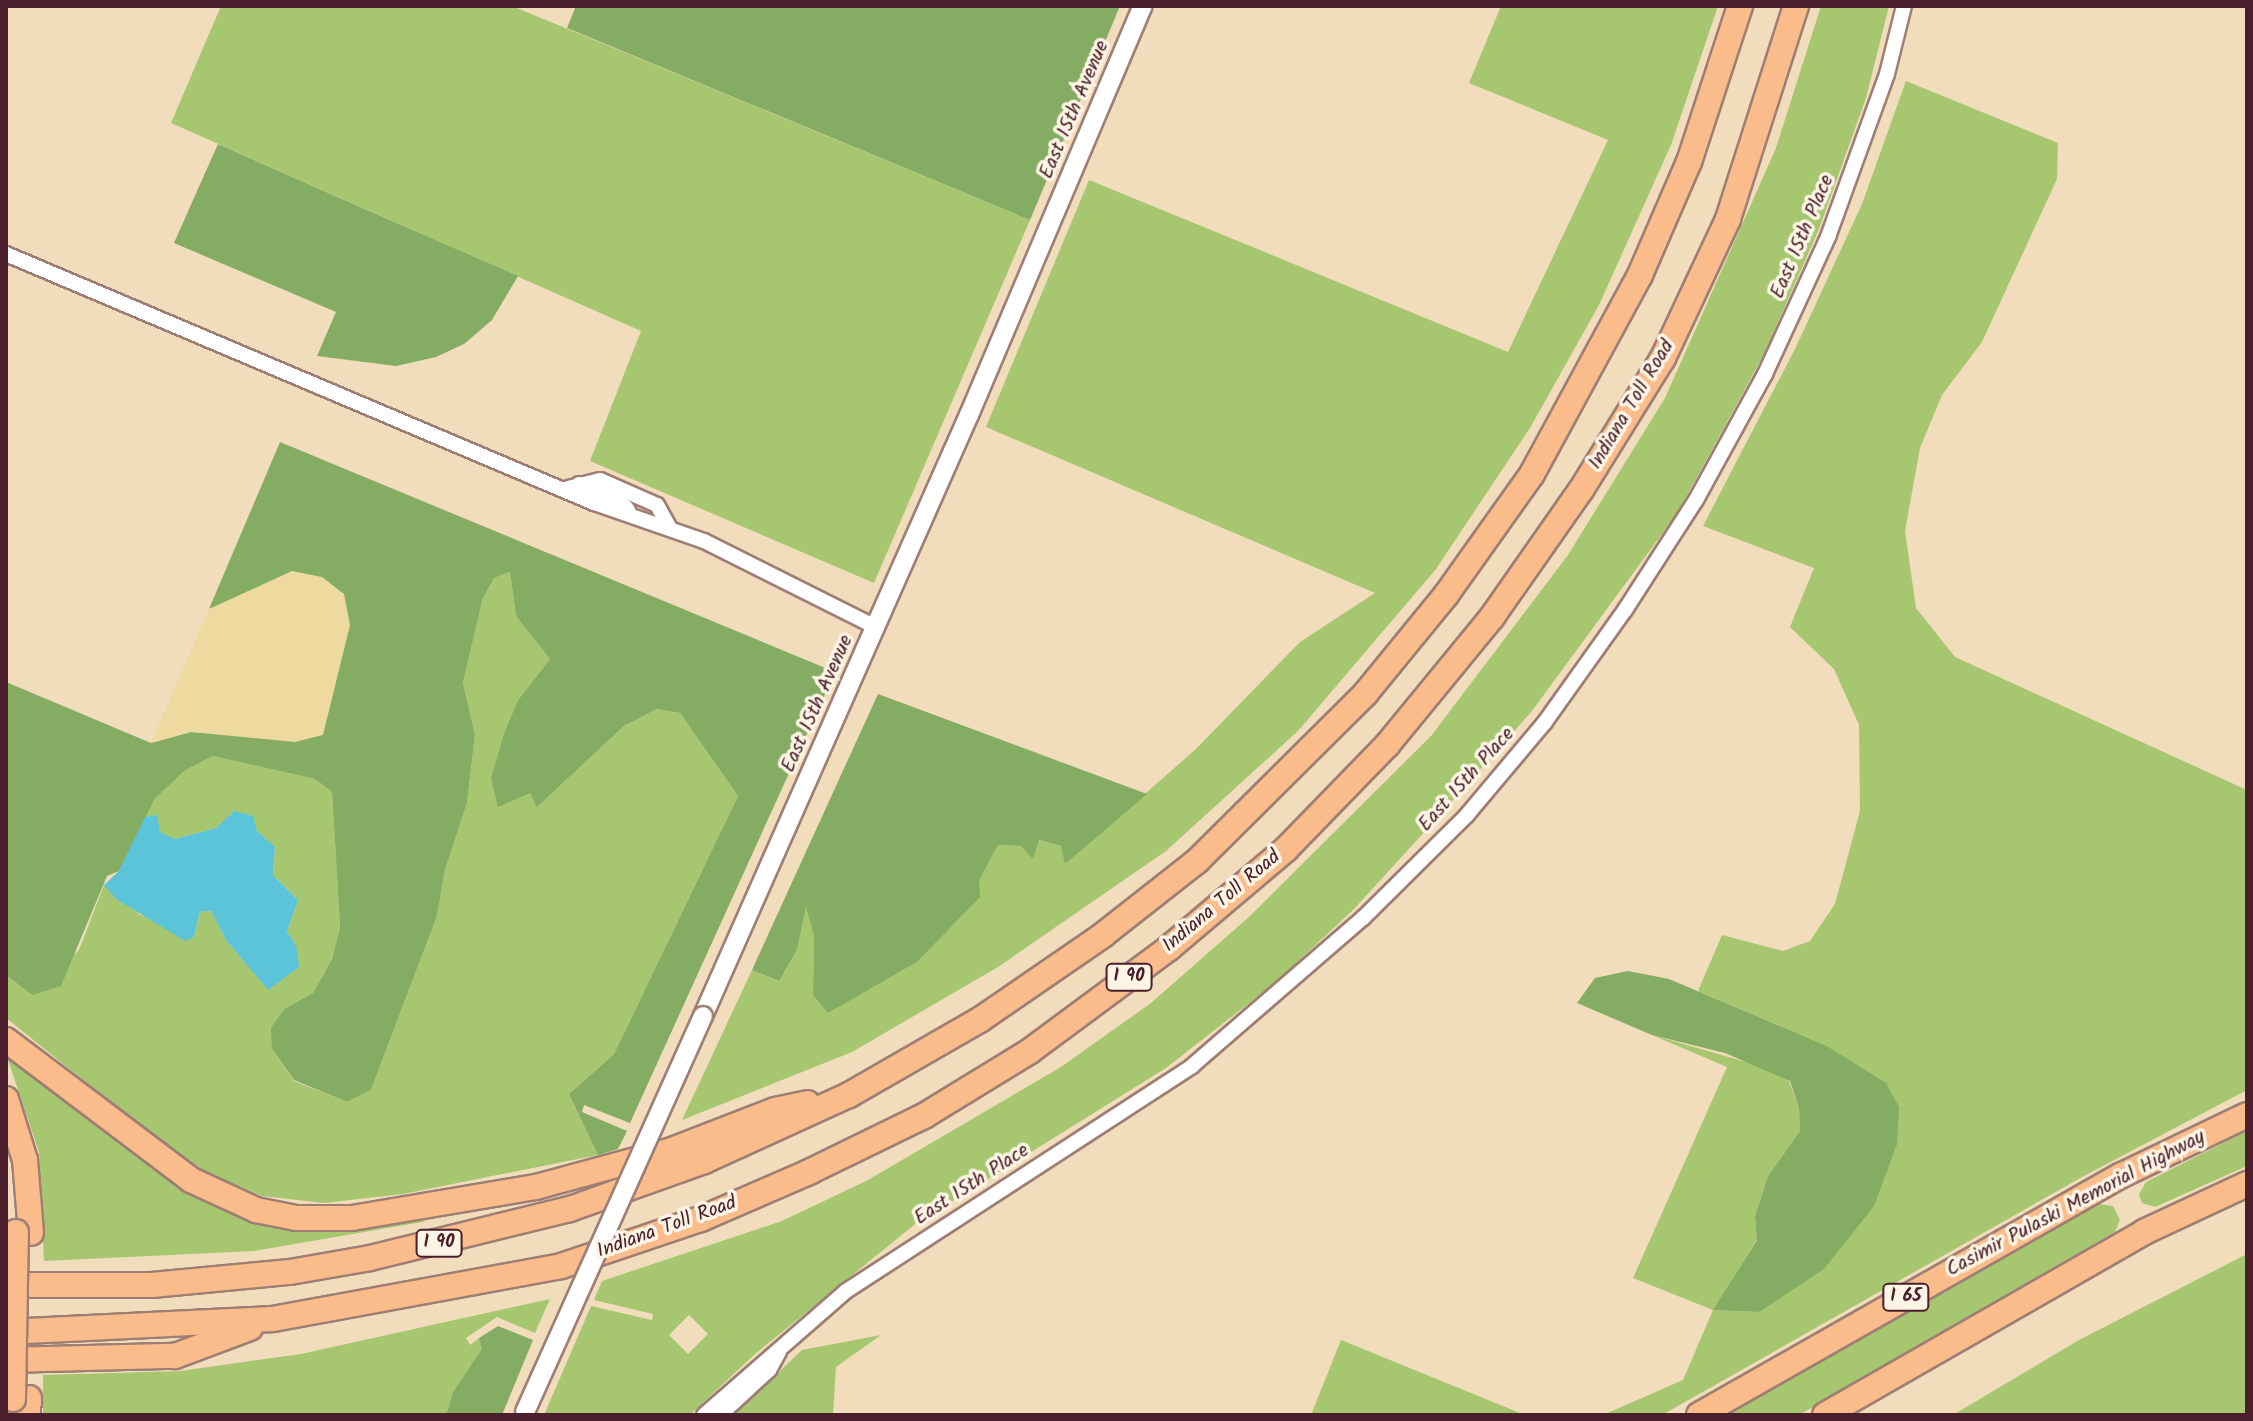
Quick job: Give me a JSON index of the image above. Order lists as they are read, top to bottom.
{
  "streets": {
    "highway": [
      "Indiana Toll Road",
      "I 90",
      "Casimir Pulaski Memorial Highway",
      "I 65"
    ],
    "street": ["East 15th Avenue", "East 15th Place"]
  }
}
